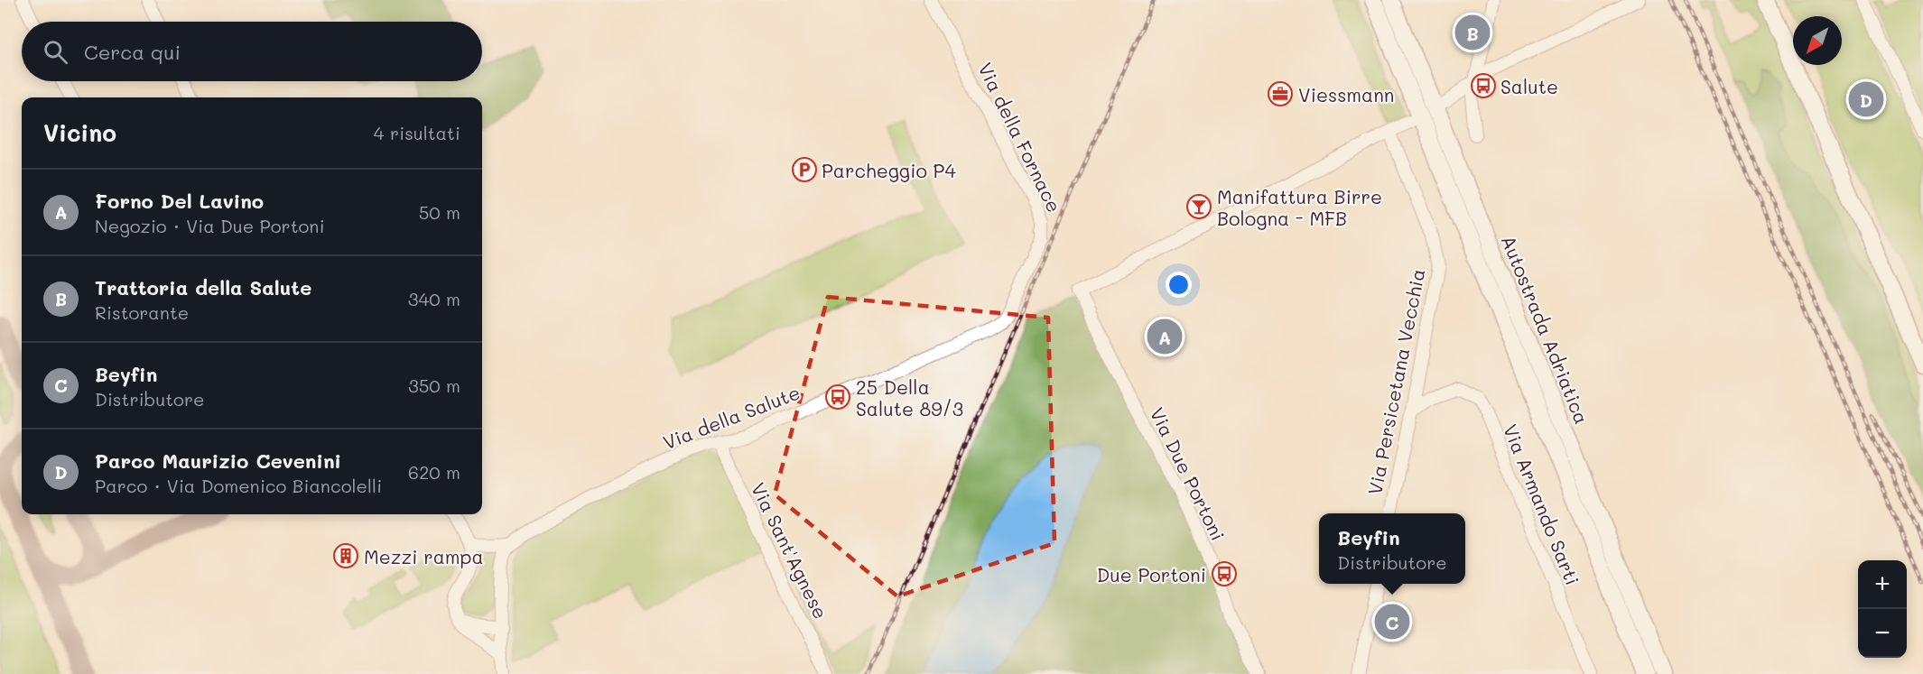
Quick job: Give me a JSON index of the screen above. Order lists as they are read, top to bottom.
{
  "streets": {
    "highway": ["Autostrada Adriatica"],
    "street": [
      "Via della Fornace",
      "Via Persicetana Vecchia",
      "Via della Salute",
      "Via Due Portoni",
      "Via Armando Sarti",
      "Via Sant'Agnese"
    ]
  },
  "crossings": [
    ["Via della Fornace", "Via della Salute"],
    ["Via Persicetana Vecchia", "Via Due Portoni"],
    ["Via Persicetana Vecchia", "Via Armando Sarti"],
    ["Via della Salute", "Via Sant'Agnese"]
  ],
  "places": {
    "bus stop": ["Salute", "25 Della Salute 89/3", "Due Portoni"],
    "office": ["Viessmann"],
    "parking": ["Parcheggio P4"],
    "bar": ["Manifattura Birre Bologna - MFB"],
    "building": ["Mezzi rampa"]
  },
  "north": "bottom left",
  "page": {
    "pins": [
      "B",
      "D",
      "A",
      "C"
    ],
    "search": "Cerca qui",
    "heading": ["Vicino", "4 risultati"],
    "list": [
      {
        "mark": "A",
        "name": "Forno Del Lavino",
        "note": "Negozio · Via Due Portoni",
        "value": "50 m"
      },
      {
        "mark": "B",
        "name": "Trattoria della Salute",
        "note": "Ristorante",
        "value": "340 m"
      },
      {
        "mark": "C",
        "name": "Beyfin",
        "note": "Distributore",
        "value": "350 m"
      },
      {
        "mark": "D",
        "name": "Parco Maurizio Cevenini",
        "note": "Parco · Via Domenico Biancolelli",
        "value": "620 m"
      }
    ],
    "popup": ["Beyfin", "Distributore"],
    "map_buttons": ["+", "−"]
  }
}
